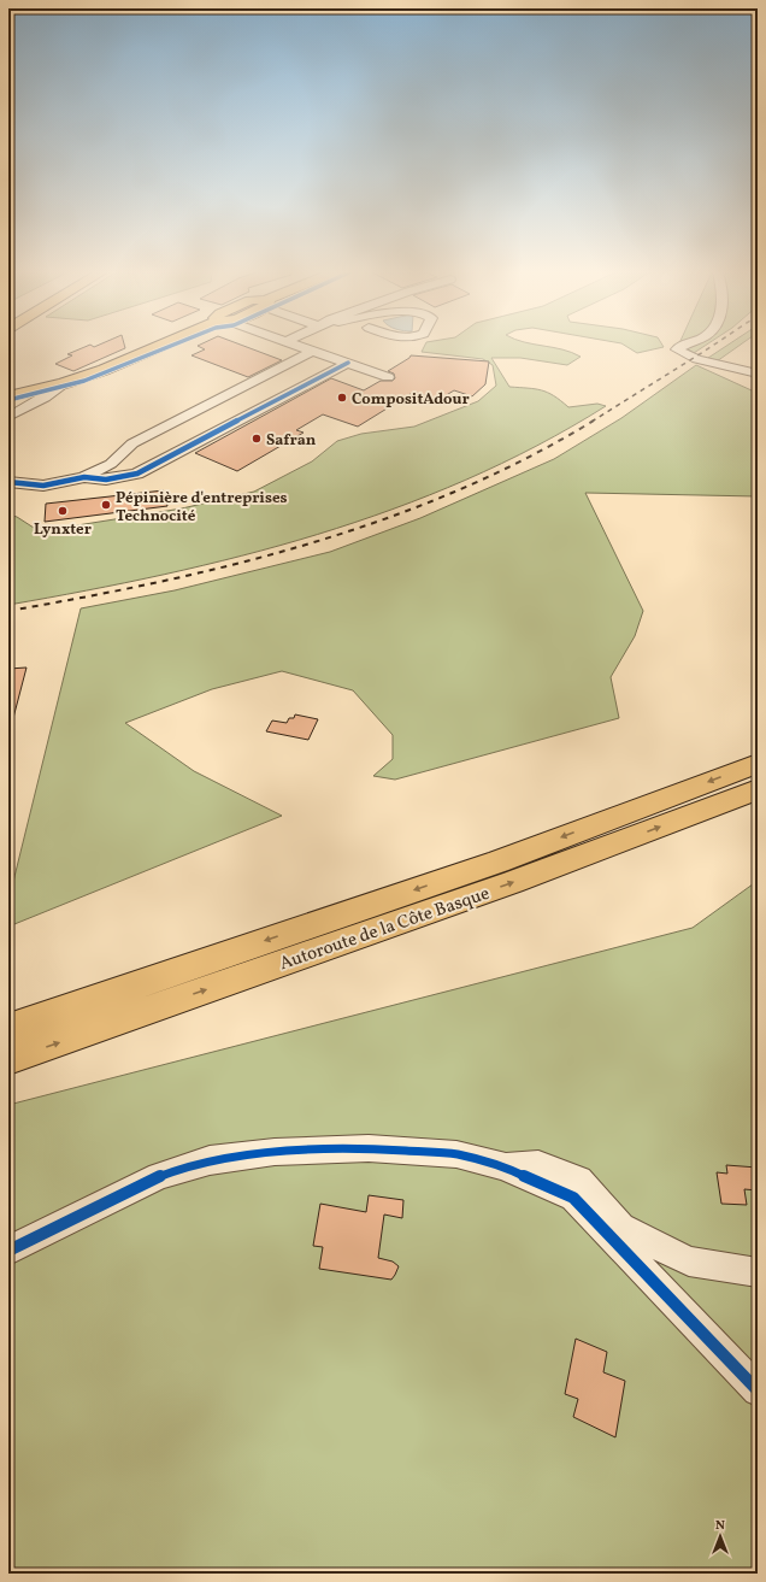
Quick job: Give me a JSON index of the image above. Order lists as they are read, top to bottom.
{
  "streets": {
    "highway": ["Autoroute de la Côte Basque"]
  },
  "places": [
    "CompositAdour",
    "Safran",
    "Pépinière d'entreprises Technocité",
    "Lynxter"
  ],
  "north": "top"
}
